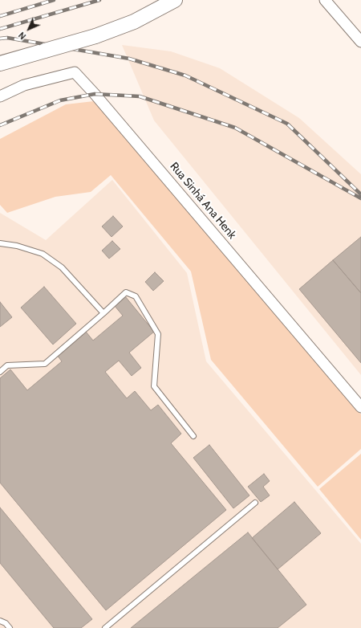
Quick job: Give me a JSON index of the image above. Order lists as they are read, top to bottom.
{
  "streets": {
    "street": ["Rua Sinhá Ana Henk"]
  },
  "north": "bottom left"
}
